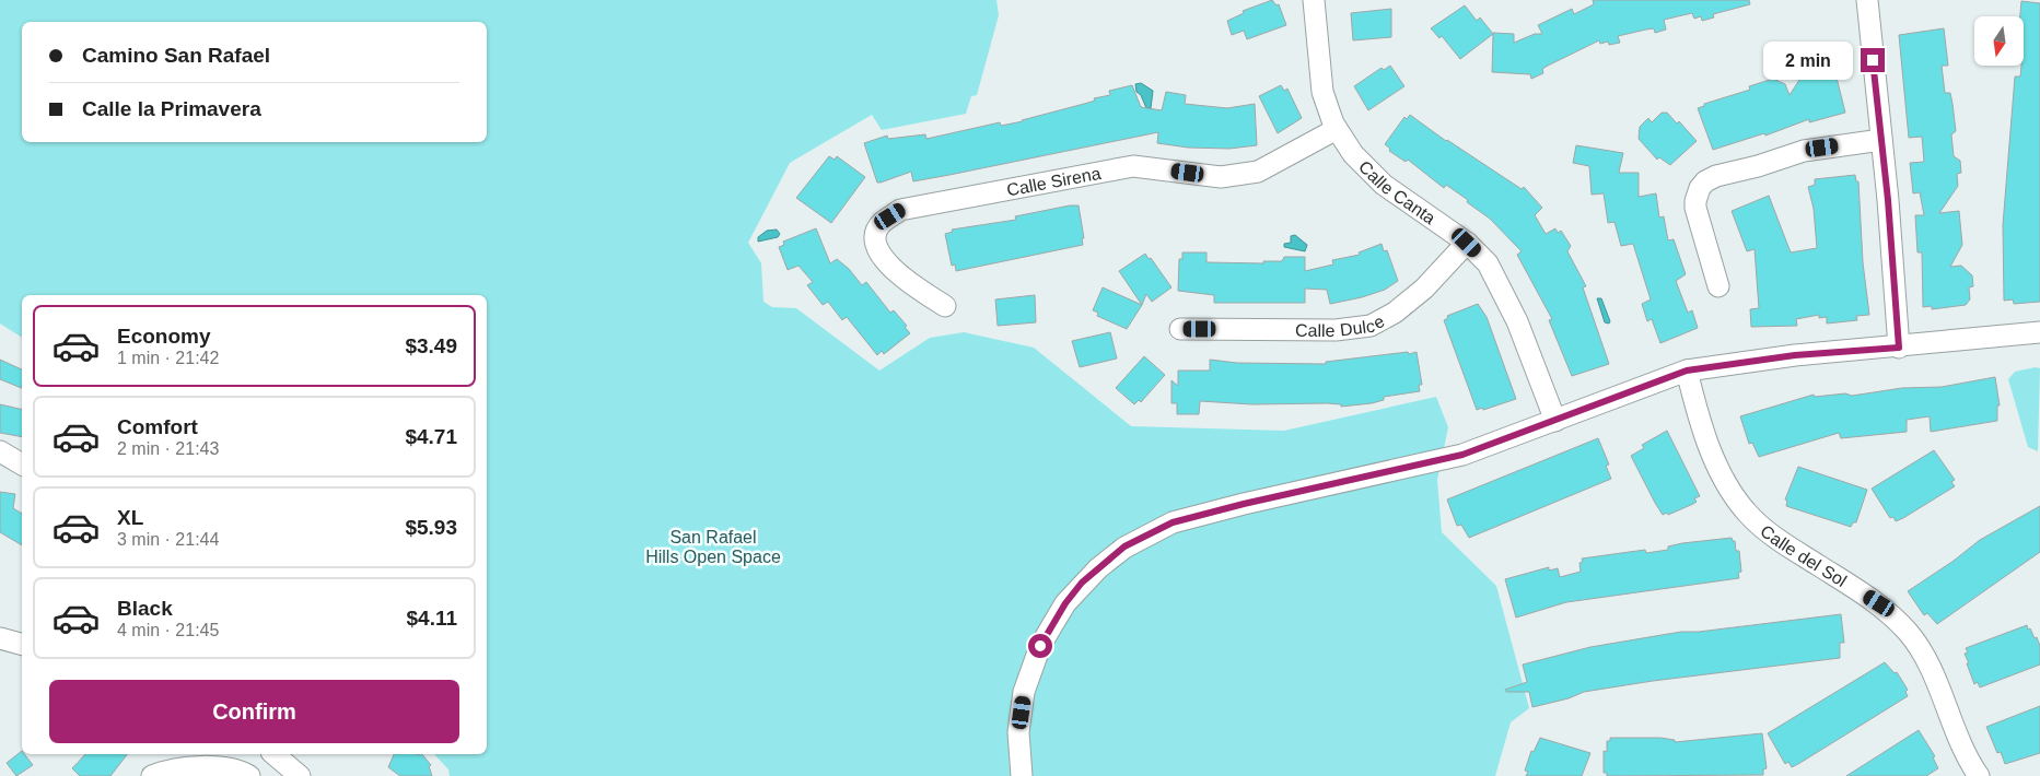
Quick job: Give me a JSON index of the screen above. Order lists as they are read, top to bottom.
{
  "streets": {
    "street": [
      "Calle Sirena",
      "Calle Canta",
      "Calle Dulce",
      "Calle del Sol"
    ]
  },
  "crossings": [
    ["Calle Sirena", "Calle Canta"],
    ["Calle Canta", "Calle Dulce"]
  ],
  "parks": ["San Rafael Hills Open Space"],
  "north": "bottom",
  "page": {
    "banner": ["Camino San Rafael", "Calle la Primavera"],
    "bubble": "2 min",
    "list": [
      {
        "name": "Economy",
        "note": "1 min · 21:42",
        "value": "$3.49"
      },
      {
        "name": "Comfort",
        "note": "2 min · 21:43",
        "value": "$4.71"
      },
      {
        "name": "XL",
        "note": "3 min · 21:44",
        "value": "$5.93"
      },
      {
        "name": "Black",
        "note": "4 min · 21:45",
        "value": "$4.11"
      }
    ],
    "buttons": "Confirm"
  }
}
